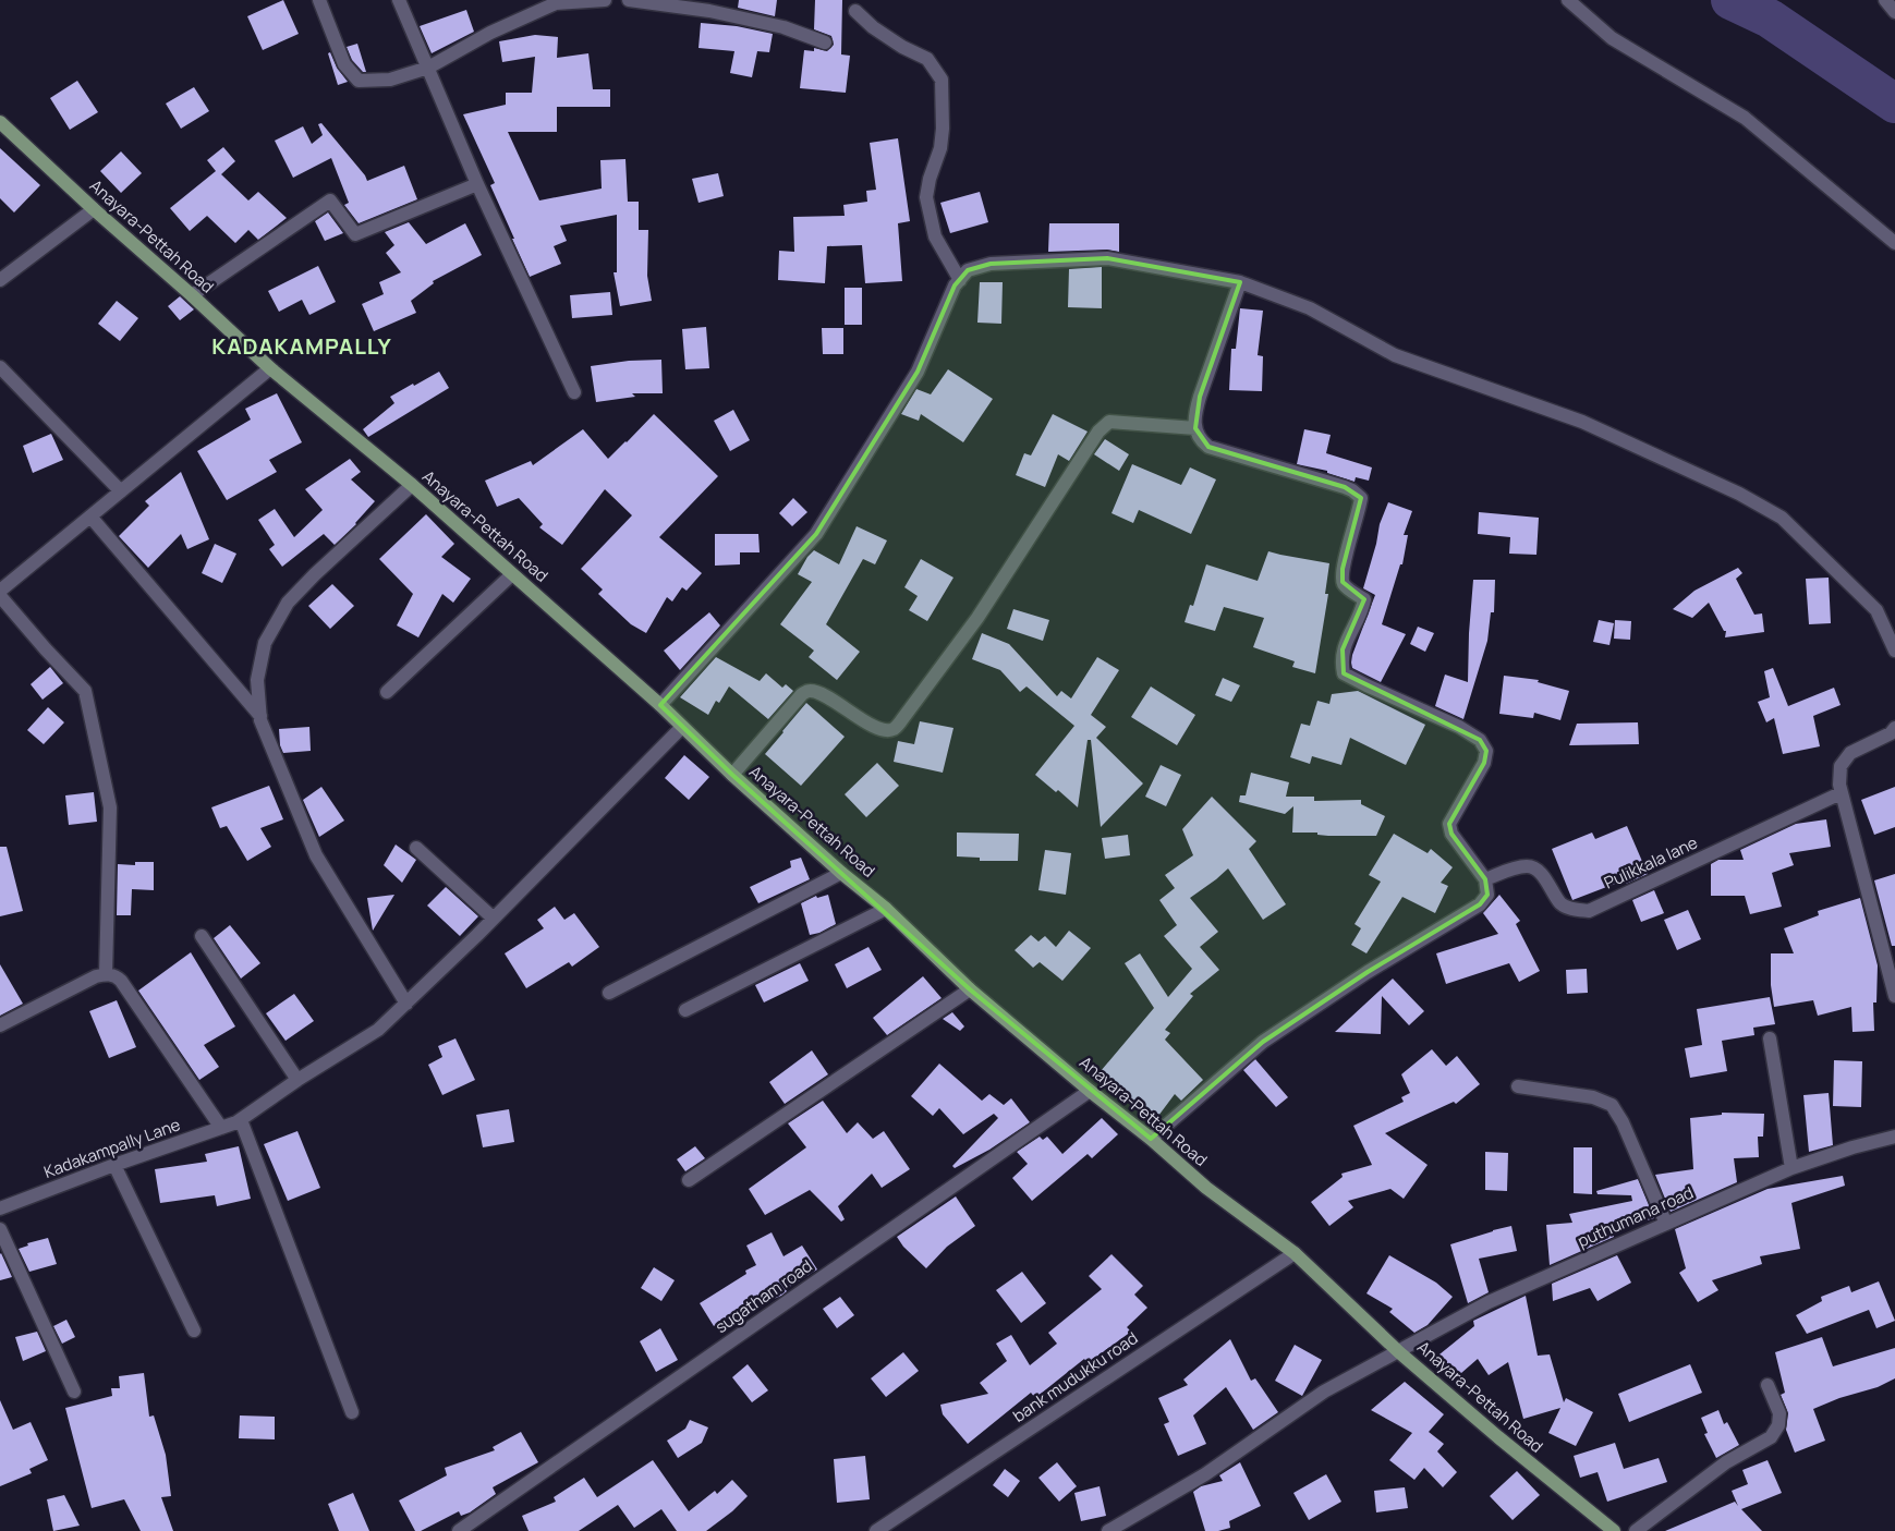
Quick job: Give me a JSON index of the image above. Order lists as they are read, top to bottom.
{
  "streets": {
    "main road": ["Anayara-Pettah Road"],
    "street": [
      "Pulikkala lane",
      "Kadakampally Lane",
      "puthumana road",
      "sugatham road",
      "bank mudukku road"
    ]
  },
  "crossings": [
    ["Anayara-Pettah Road", "Kadakampally Lane"],
    ["Anayara-Pettah Road", "puthumana road"],
    ["Anayara-Pettah Road", "sugatham road"],
    ["Anayara-Pettah Road", "bank mudukku road"]
  ],
  "districts": ["KADAKAMPALLY"]
}
